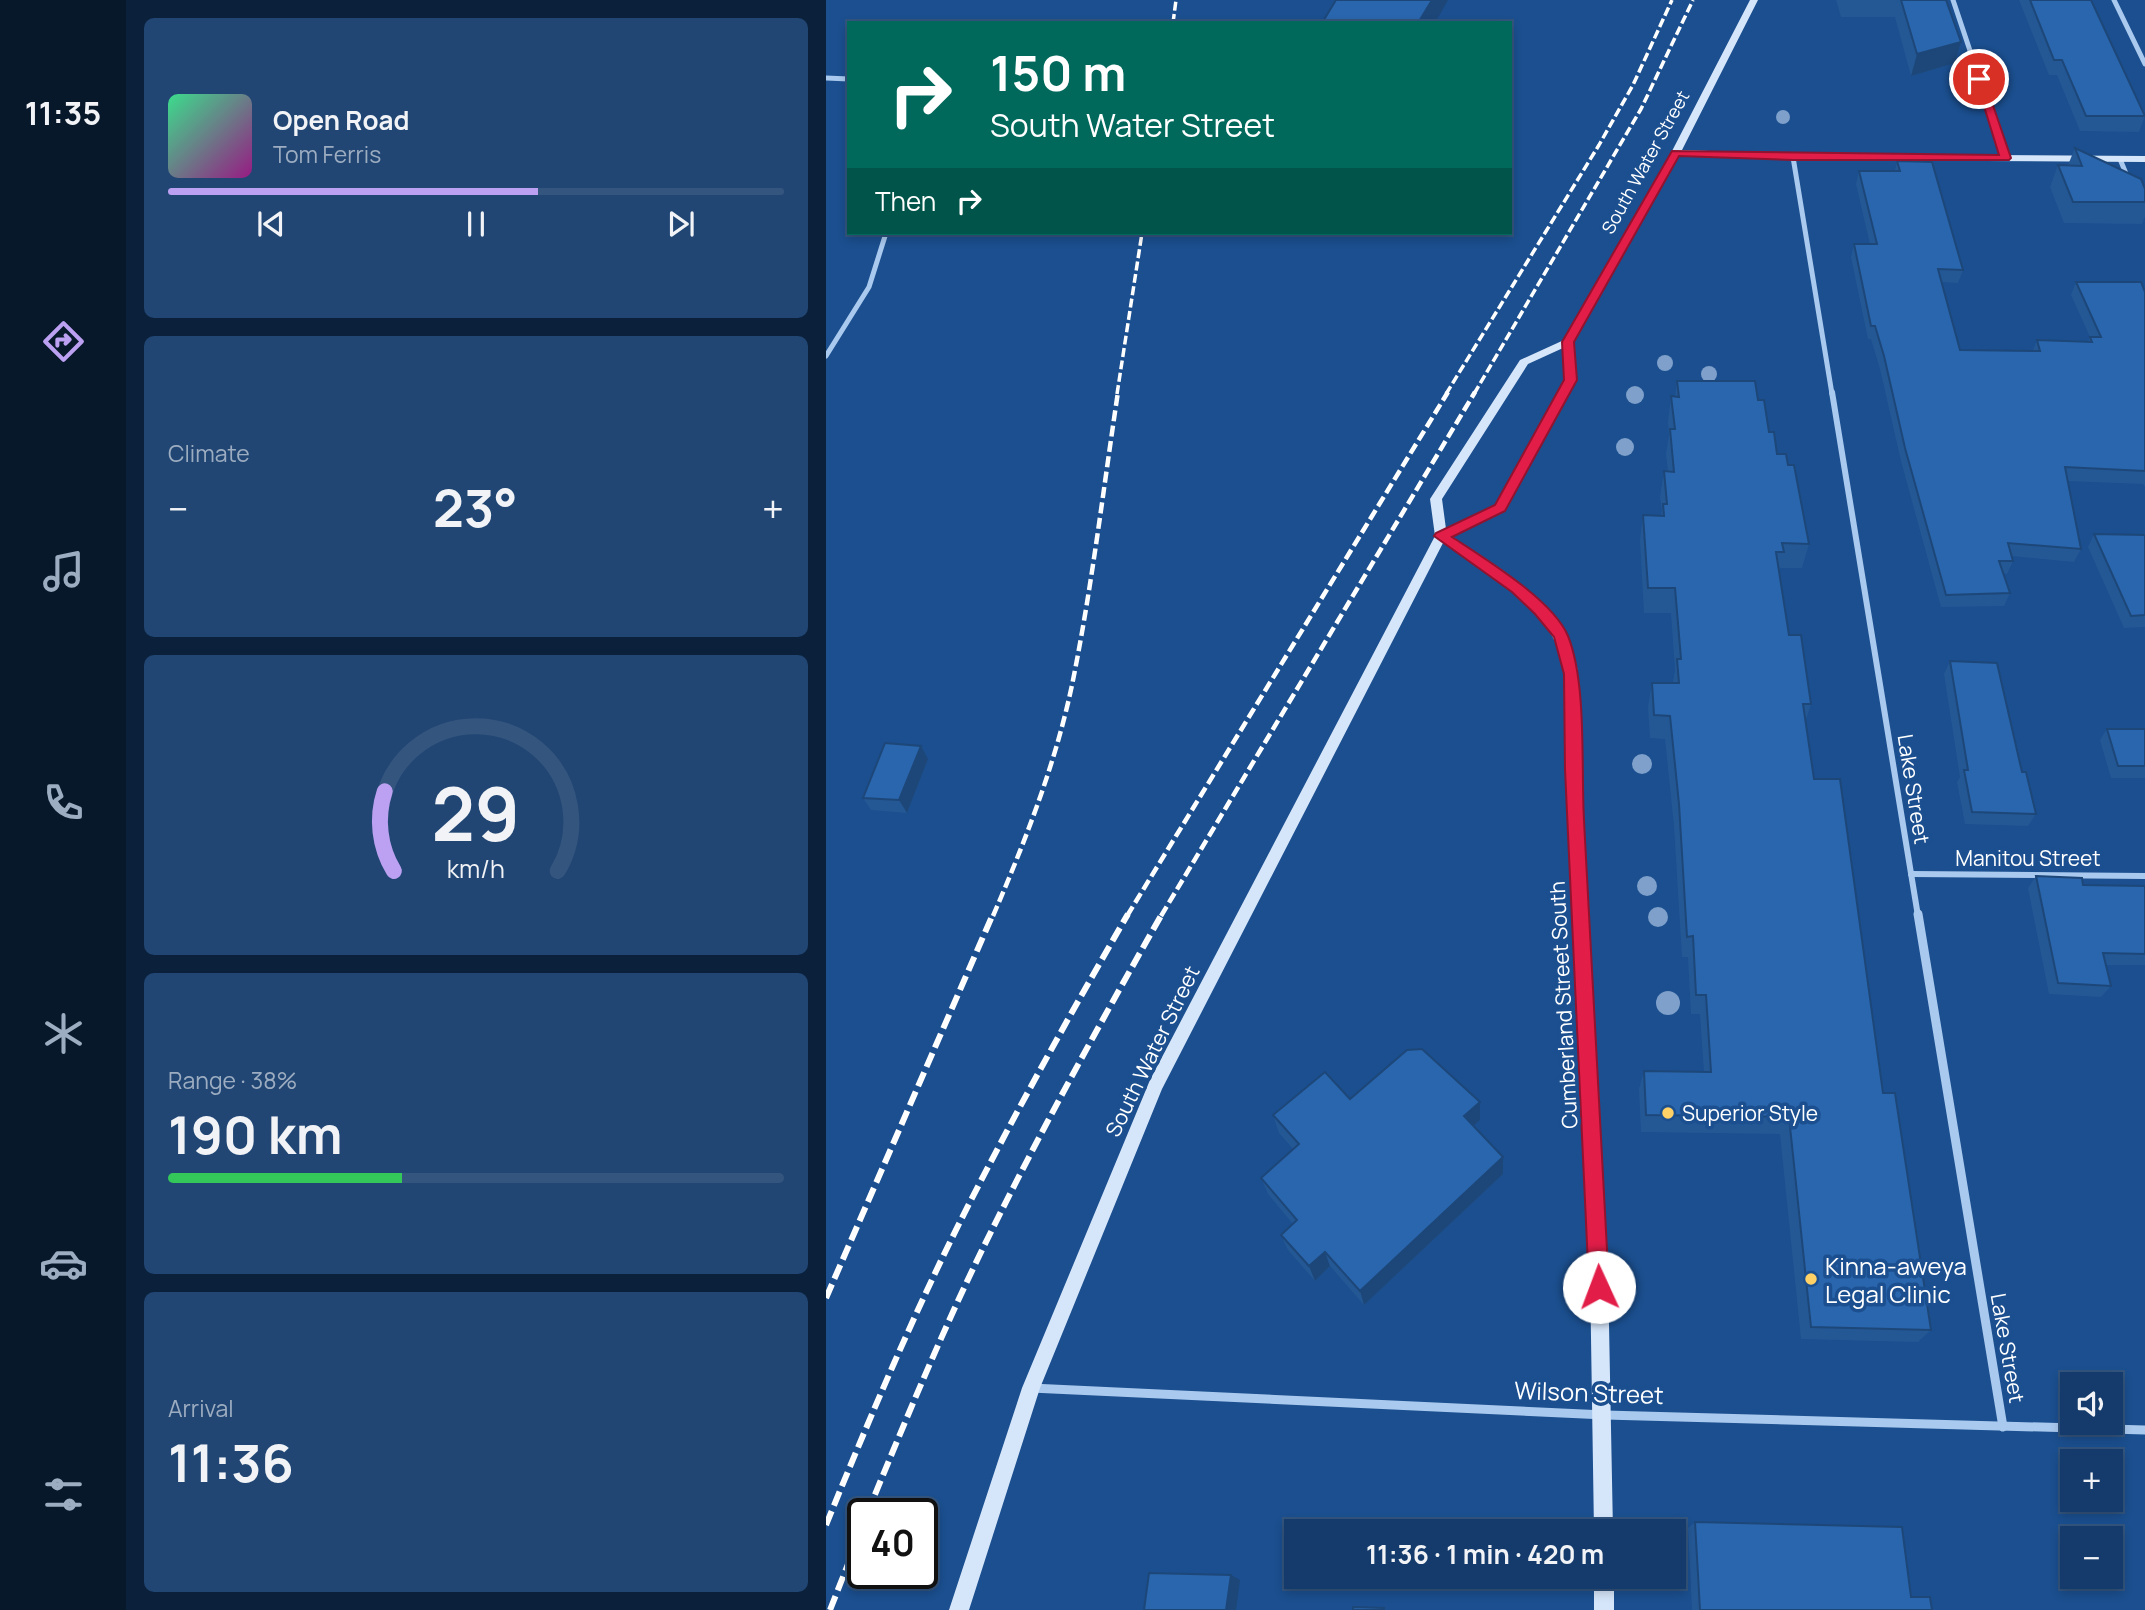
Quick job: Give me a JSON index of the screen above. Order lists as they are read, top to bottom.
{
  "streets": {
    "main road": ["South Water Street", "Cumberland Street South"],
    "street": ["Lake Street", "Manitou Street", "Wilson Street"]
  },
  "crossings": [
    ["South Water Street", "Cumberland Street South"],
    ["South Water Street", "Wilson Street"],
    ["Lake Street", "Manitou Street"],
    ["Lake Street", "Wilson Street"],
    ["Cumberland Street South", "Wilson Street"]
  ],
  "places": ["Superior Style", "Kinna-aweya Legal Clinic"],
  "page": {
    "tabs": "11:35",
    "turn": ["150 m", "South Water Street"],
    "song": ["Open Road", "Tom Ferris"],
    "then": "Then",
    "tile": [
      "Climate",
      ["Range · 38%", "190 km"],
      ["Arrival", "11:36"]
    ],
    "heat": ["−", "23°", "+"],
    "map_buttons": ["+", "−"],
    "limit": "40",
    "trip": "11:36 · 1 min · 420 m",
    "gauge": ["29", "km/h"]
  }
}
